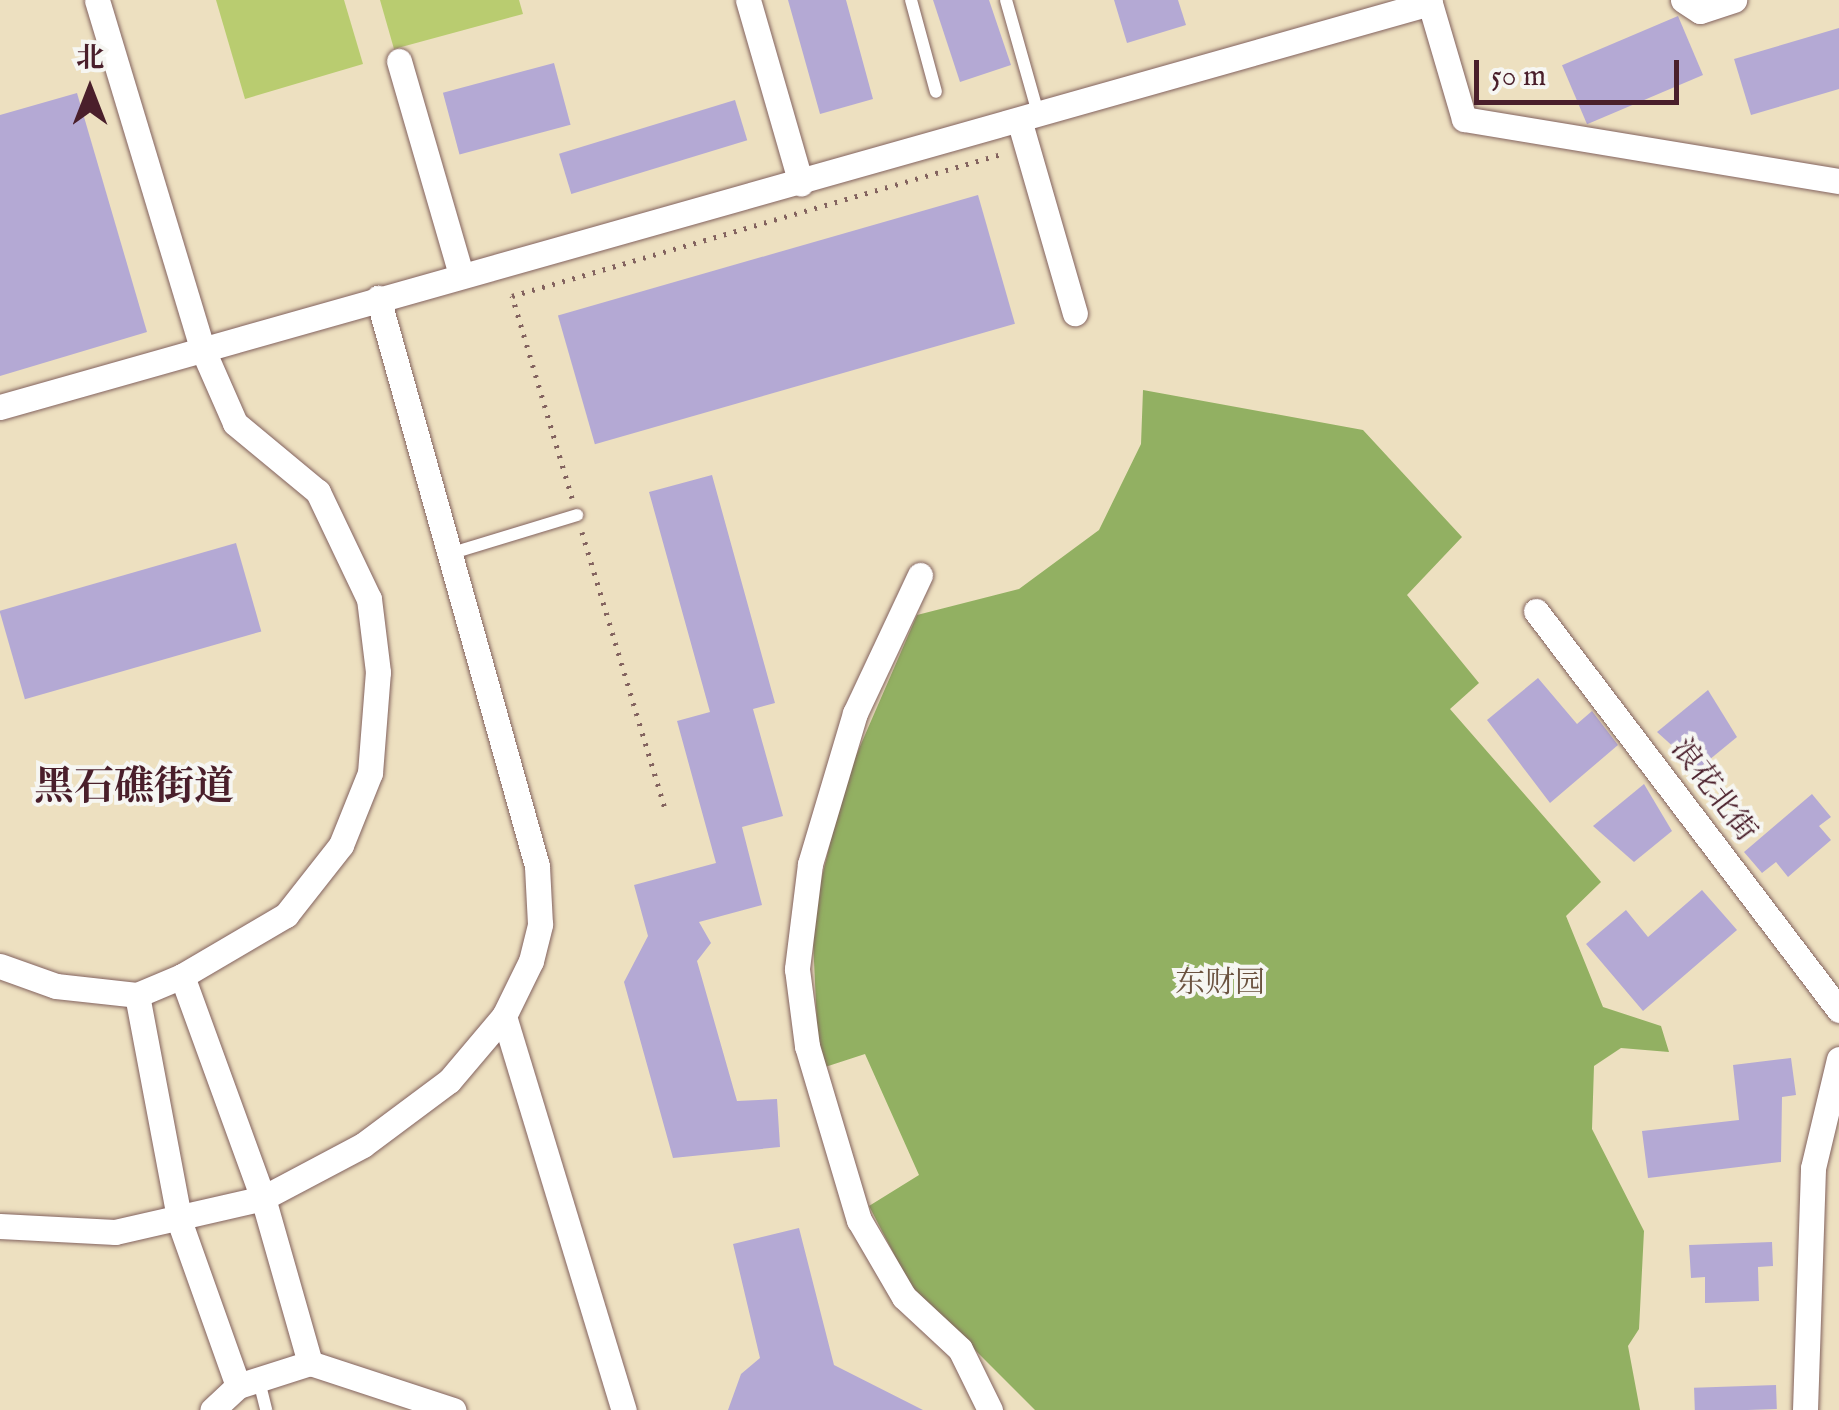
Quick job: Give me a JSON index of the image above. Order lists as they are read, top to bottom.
{
  "streets": {
    "street": ["浪花北街"]
  },
  "districts": ["黑石礁街道"],
  "parks": ["东财园"],
  "scale_bar": "50 m",
  "north": "top"
}
